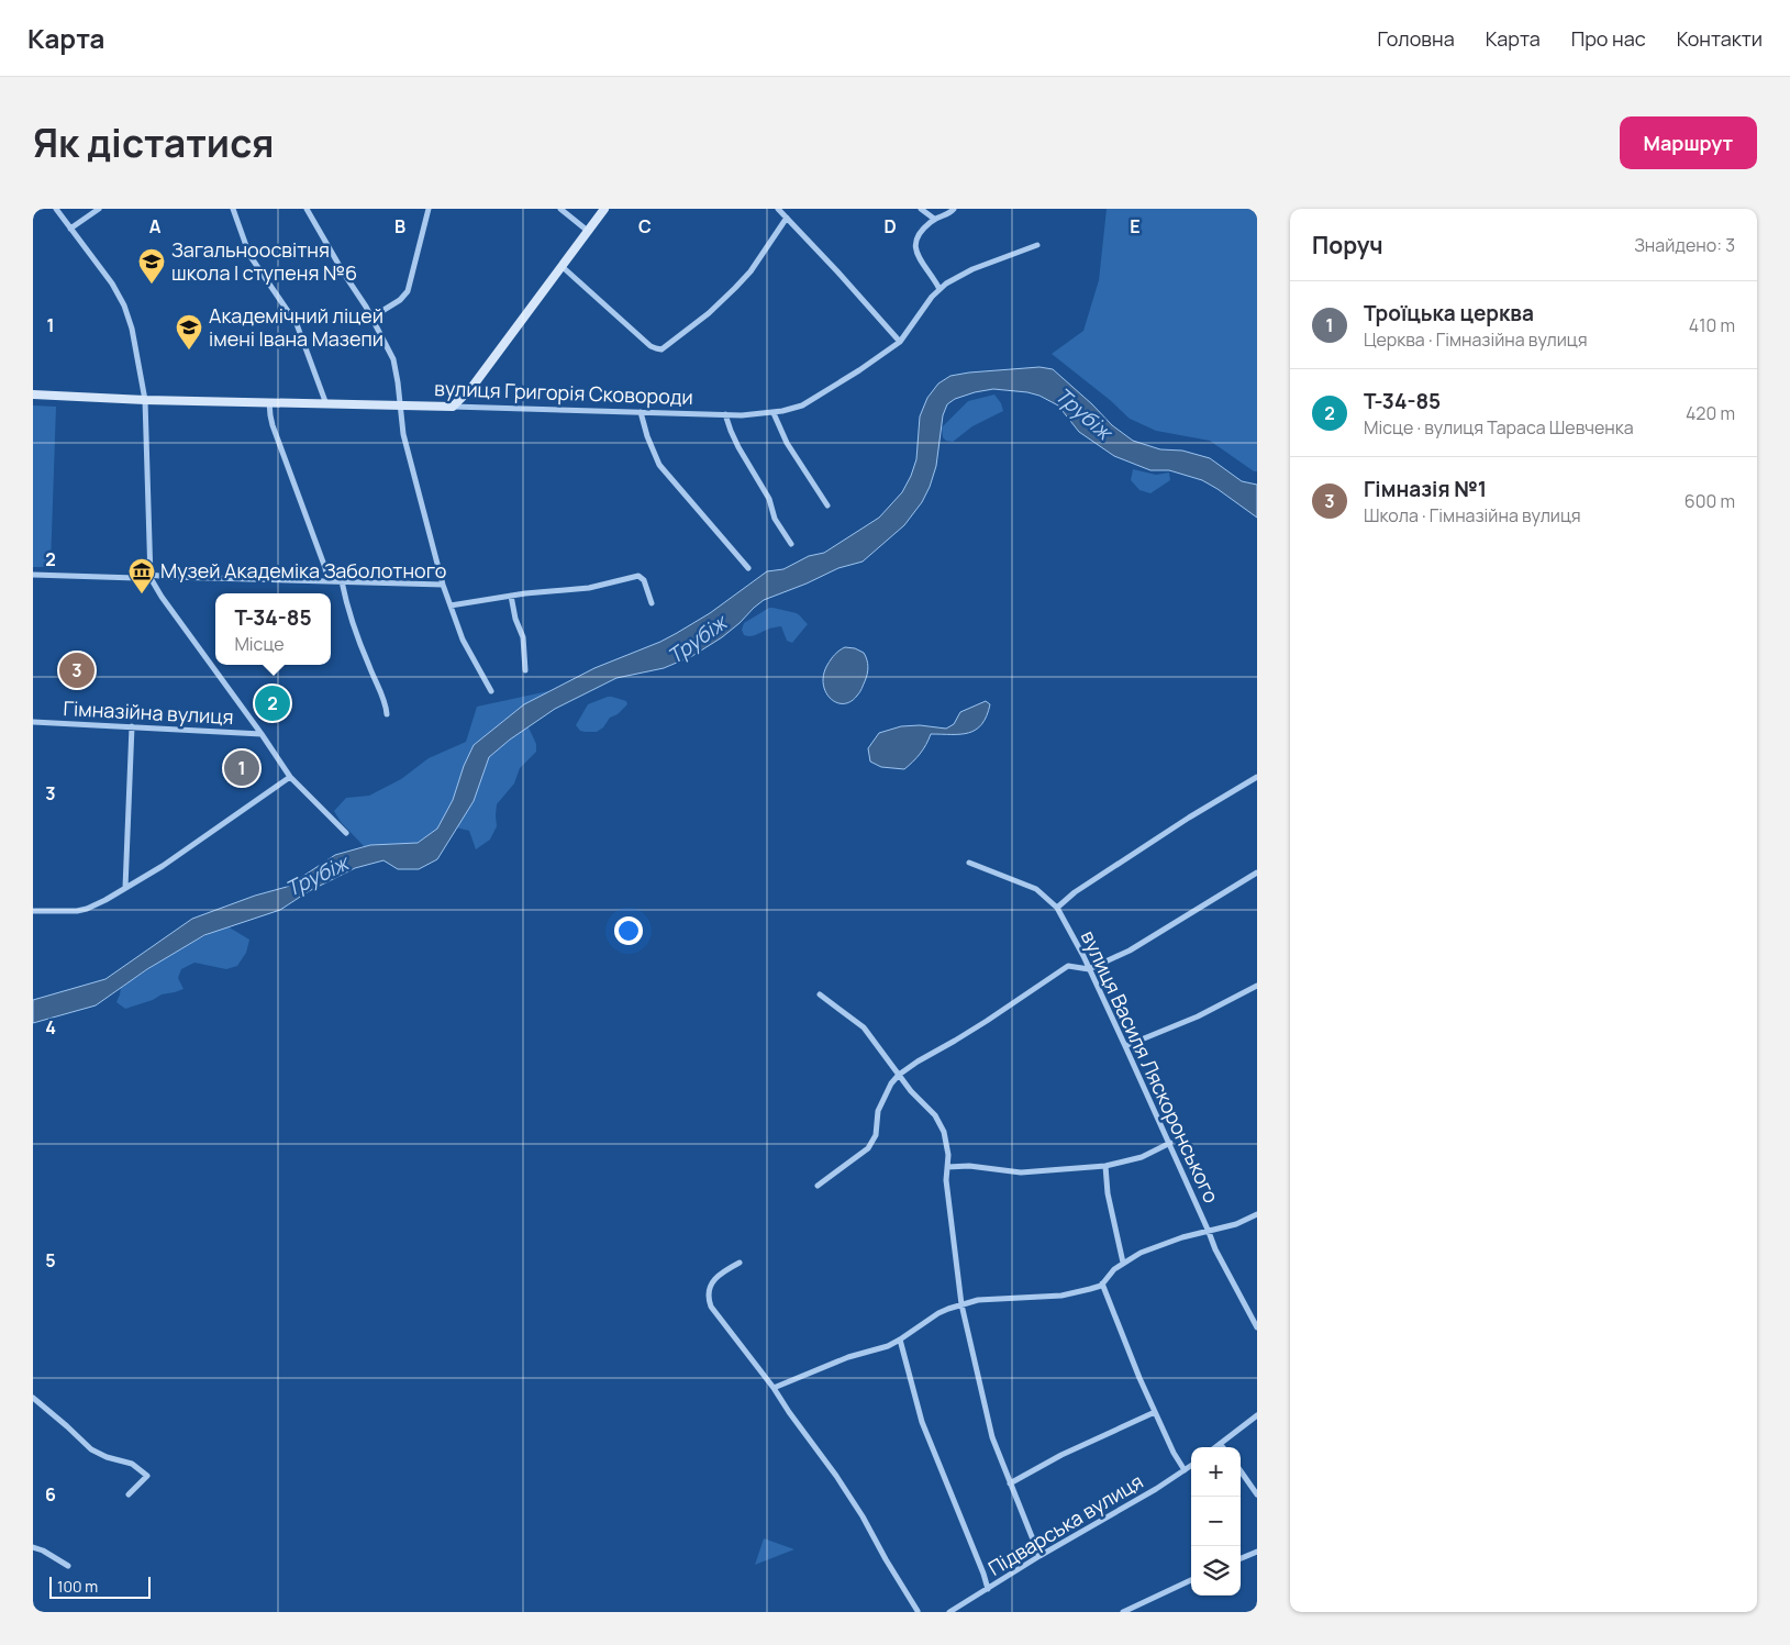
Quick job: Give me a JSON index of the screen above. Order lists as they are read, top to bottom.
{
  "streets": {
    "street": [
      "вулиця Григорія Сковороди",
      "Гімназійна вулиця",
      "вулиця Василя Ляскоронського",
      "Підварська вулиця"
    ]
  },
  "water": ["Трубіж"],
  "places": {
    "school or university": ["Загальноосвітня школа І ступеня №6", "Академічний ліцей імені Івана Мазепи"],
    "museum": ["Музей Академіка Заболотного"]
  },
  "scale_bar": "100 m",
  "page": {
    "header": "Карта",
    "nav": [
      "Головна",
      "Карта",
      "Про нас",
      "Контакти"
    ],
    "title": "Як дістатися",
    "buttons": "Маршрут",
    "heading": ["Поруч", "Знайдено: 3"],
    "list": [
      {
        "mark": "1",
        "name": "Троїцька церква",
        "note": "Церква · Гімназійна вулиця",
        "value": "410 m"
      },
      {
        "mark": "2",
        "name": "Т-34-85",
        "note": "Місце · вулиця Тараса Шевченка",
        "value": "420 m"
      },
      {
        "mark": "3",
        "name": "Гімназія №1",
        "note": "Школа · Гімназійна вулиця",
        "value": "600 m"
      }
    ],
    "popup": ["Т-34-85", "Місце"],
    "pins": ["3", "2", "1"],
    "map_buttons": ["+", "−"],
    "scale": "100 m"
  },
  "grid": {
    "columns": [
      "A",
      "B",
      "C",
      "D",
      "E"
    ],
    "rows": [
      "1",
      "2",
      "3",
      "4",
      "5",
      "6"
    ]
  }
}
